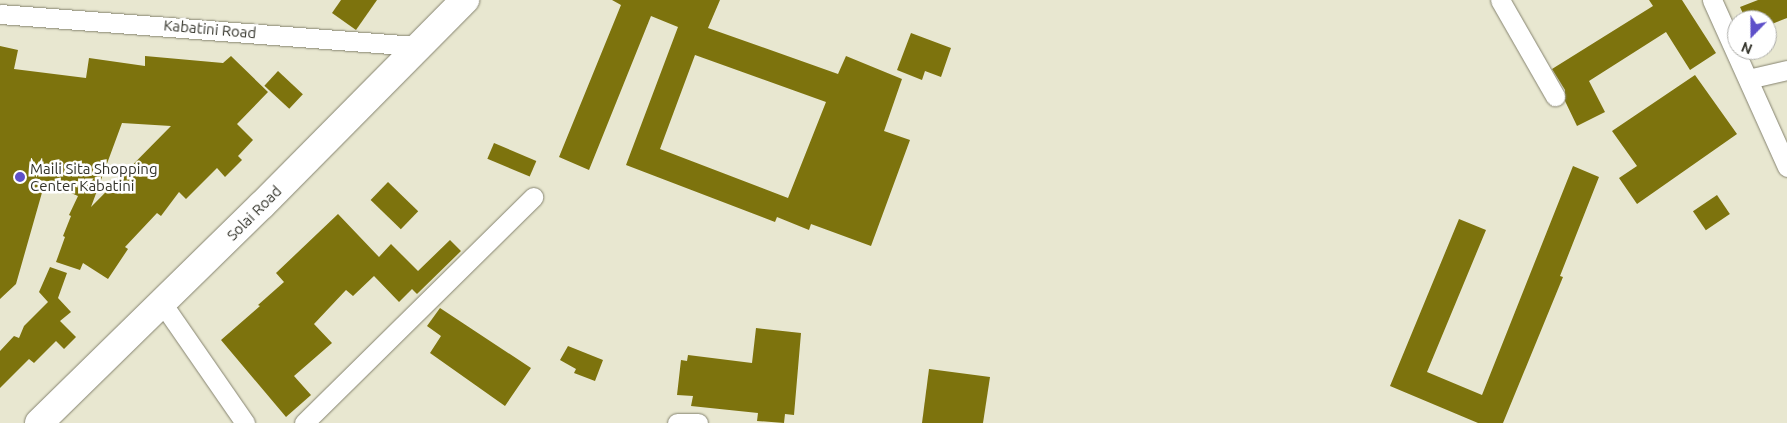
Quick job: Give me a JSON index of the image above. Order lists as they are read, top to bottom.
{
  "streets": {
    "highway": ["Solai Road"],
    "street": ["Kabatini Road"]
  },
  "crossings": [
    ["Kabatini Road", "Solai Road"]
  ],
  "places": ["Maili Sita Shopping Center Kabatini"],
  "north": "bottom"
}
